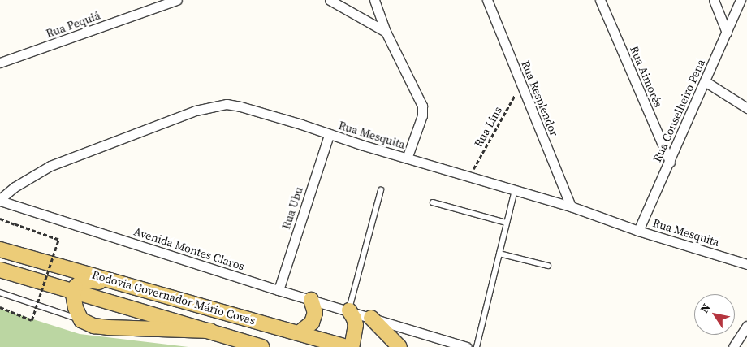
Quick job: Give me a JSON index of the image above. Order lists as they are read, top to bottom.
{
  "streets": {
    "main road": ["Rodovia Governador Mário Covas"],
    "street": [
      "Rua Pequiá",
      "Rua Aimorés",
      "Rua Resplendor",
      "Rua Conselheiro Pena",
      "Rua Mesquita",
      "Rua Ubu",
      "Avenida Montes Claros"
    ],
    "path": ["Rua Lins"]
  },
  "crossings": [
    ["Rua Aimorés", "Rua Conselheiro Pena"],
    ["Rua Resplendor", "Rua Lins"],
    ["Rua Resplendor", "Rua Mesquita"],
    ["Rua Conselheiro Pena", "Rua Mesquita"],
    ["Rua Lins", "Rua Mesquita"],
    ["Rua Mesquita", "Rua Ubu"],
    ["Rua Mesquita", "Avenida Montes Claros"],
    ["Rua Ubu", "Avenida Montes Claros"]
  ],
  "north": "top left"
}
